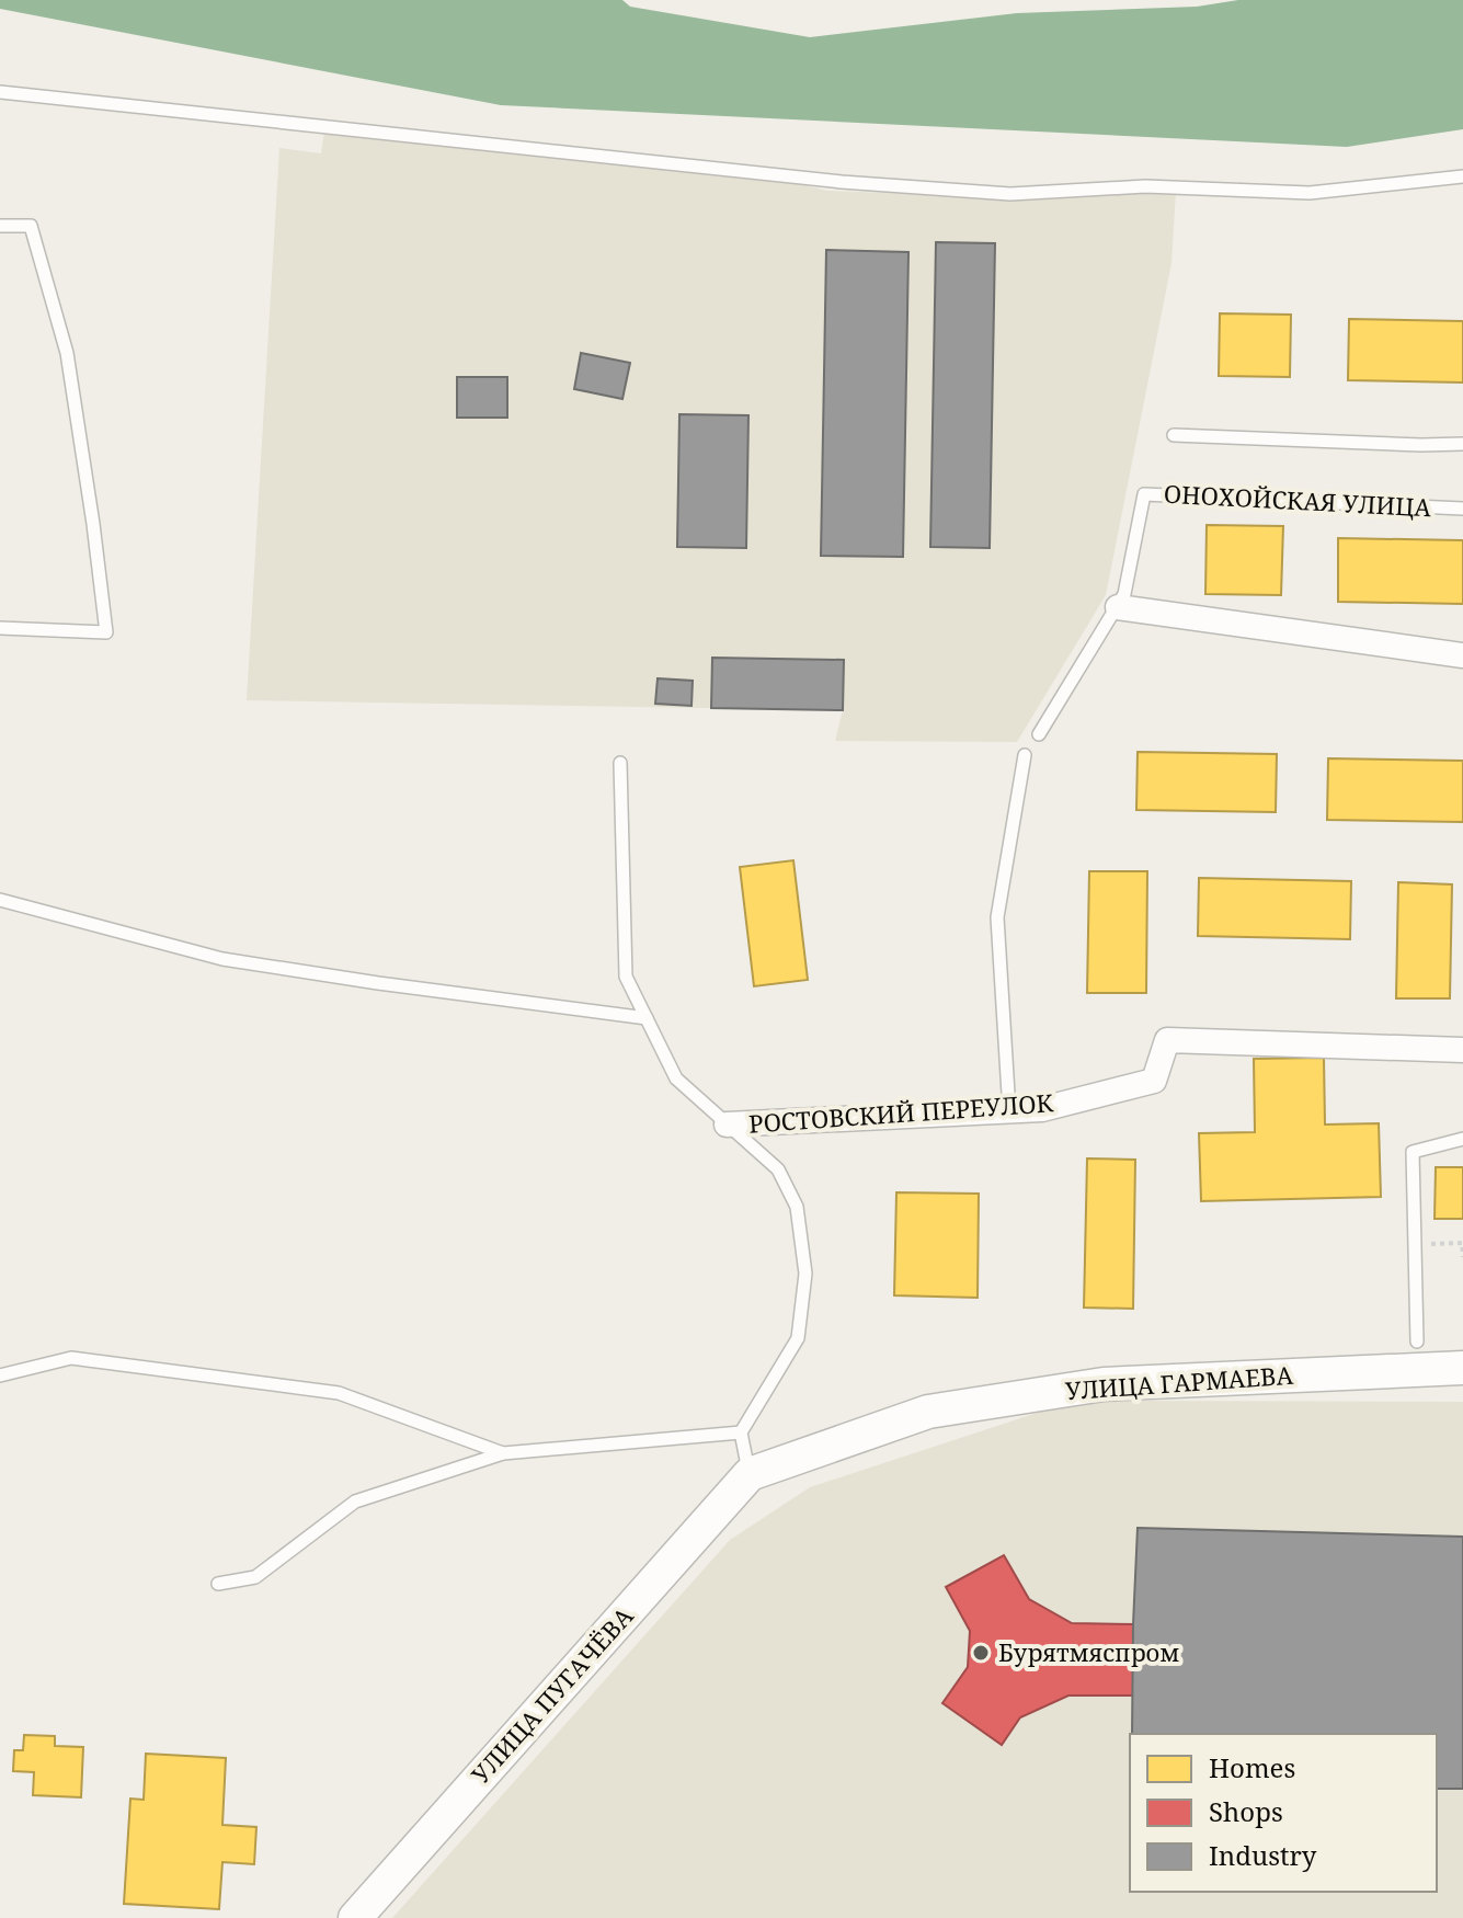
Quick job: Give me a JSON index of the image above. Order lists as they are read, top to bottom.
{
  "streets": {
    "street": ["РОСТОВСКИЙ ПЕРЕУЛОК", "УЛИЦА ГАРМАЕВА", "УЛИЦА ПУГАЧЁВА"],
    "lane": ["ОНОХОЙСКАЯ УЛИЦА"]
  },
  "crossings": [
    ["УЛИЦА ГАРМАЕВА", "УЛИЦА ПУГАЧЁВА"]
  ],
  "places": ["Бурятмяспром"],
  "legend": ["Homes", "Shops", "Industry"]
}
